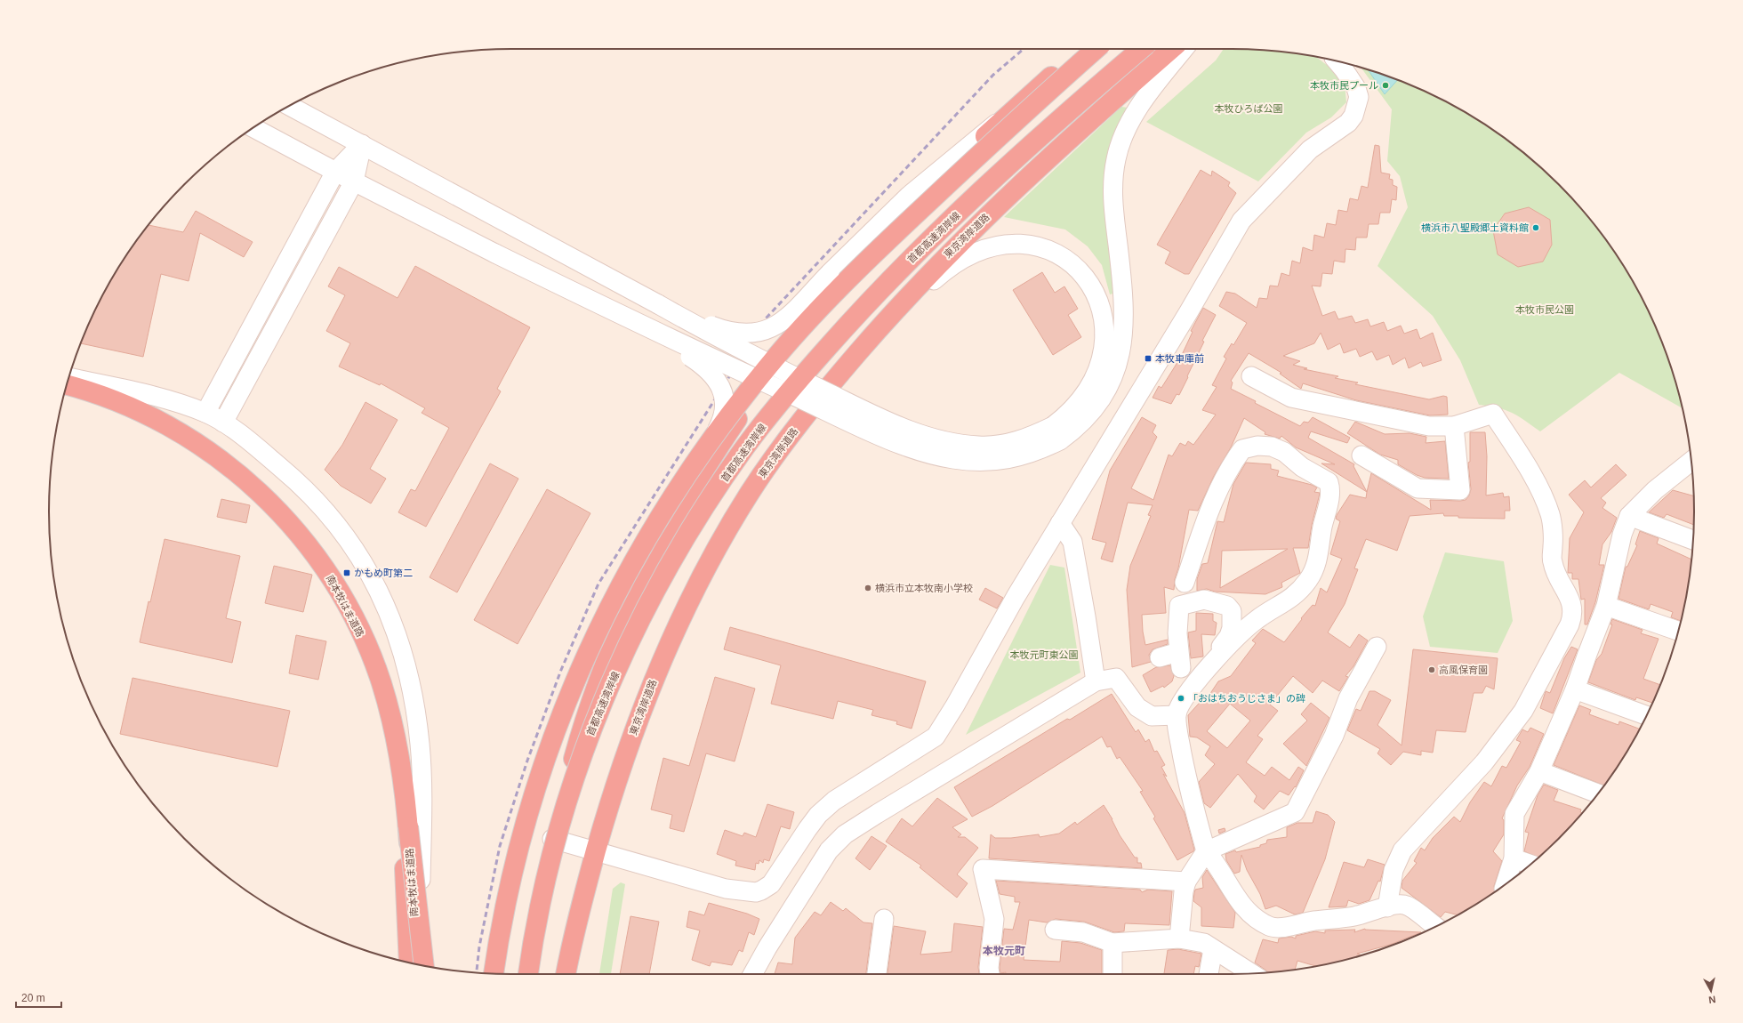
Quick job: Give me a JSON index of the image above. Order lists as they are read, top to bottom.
{
  "streets": {
    "highway": ["東京湾岸道路", "首都高速湾岸線", "南本牧はま道路"]
  },
  "districts": ["本牧元町"],
  "parks": ["本牧ひろば公園", "本牧市民公園", "本牧元町東公園"],
  "places": {
    "other": [
      "本牧市民プール",
      "横浜市八聖殿郷土資料館",
      "横浜市立本牧南小学校",
      "高風保育園",
      "「おはちおうじさま」の碑"
    ],
    "transit": ["本牧車庫前", "かもめ町第二"]
  },
  "scale_bar": "20 m",
  "north": "bottom"
}
